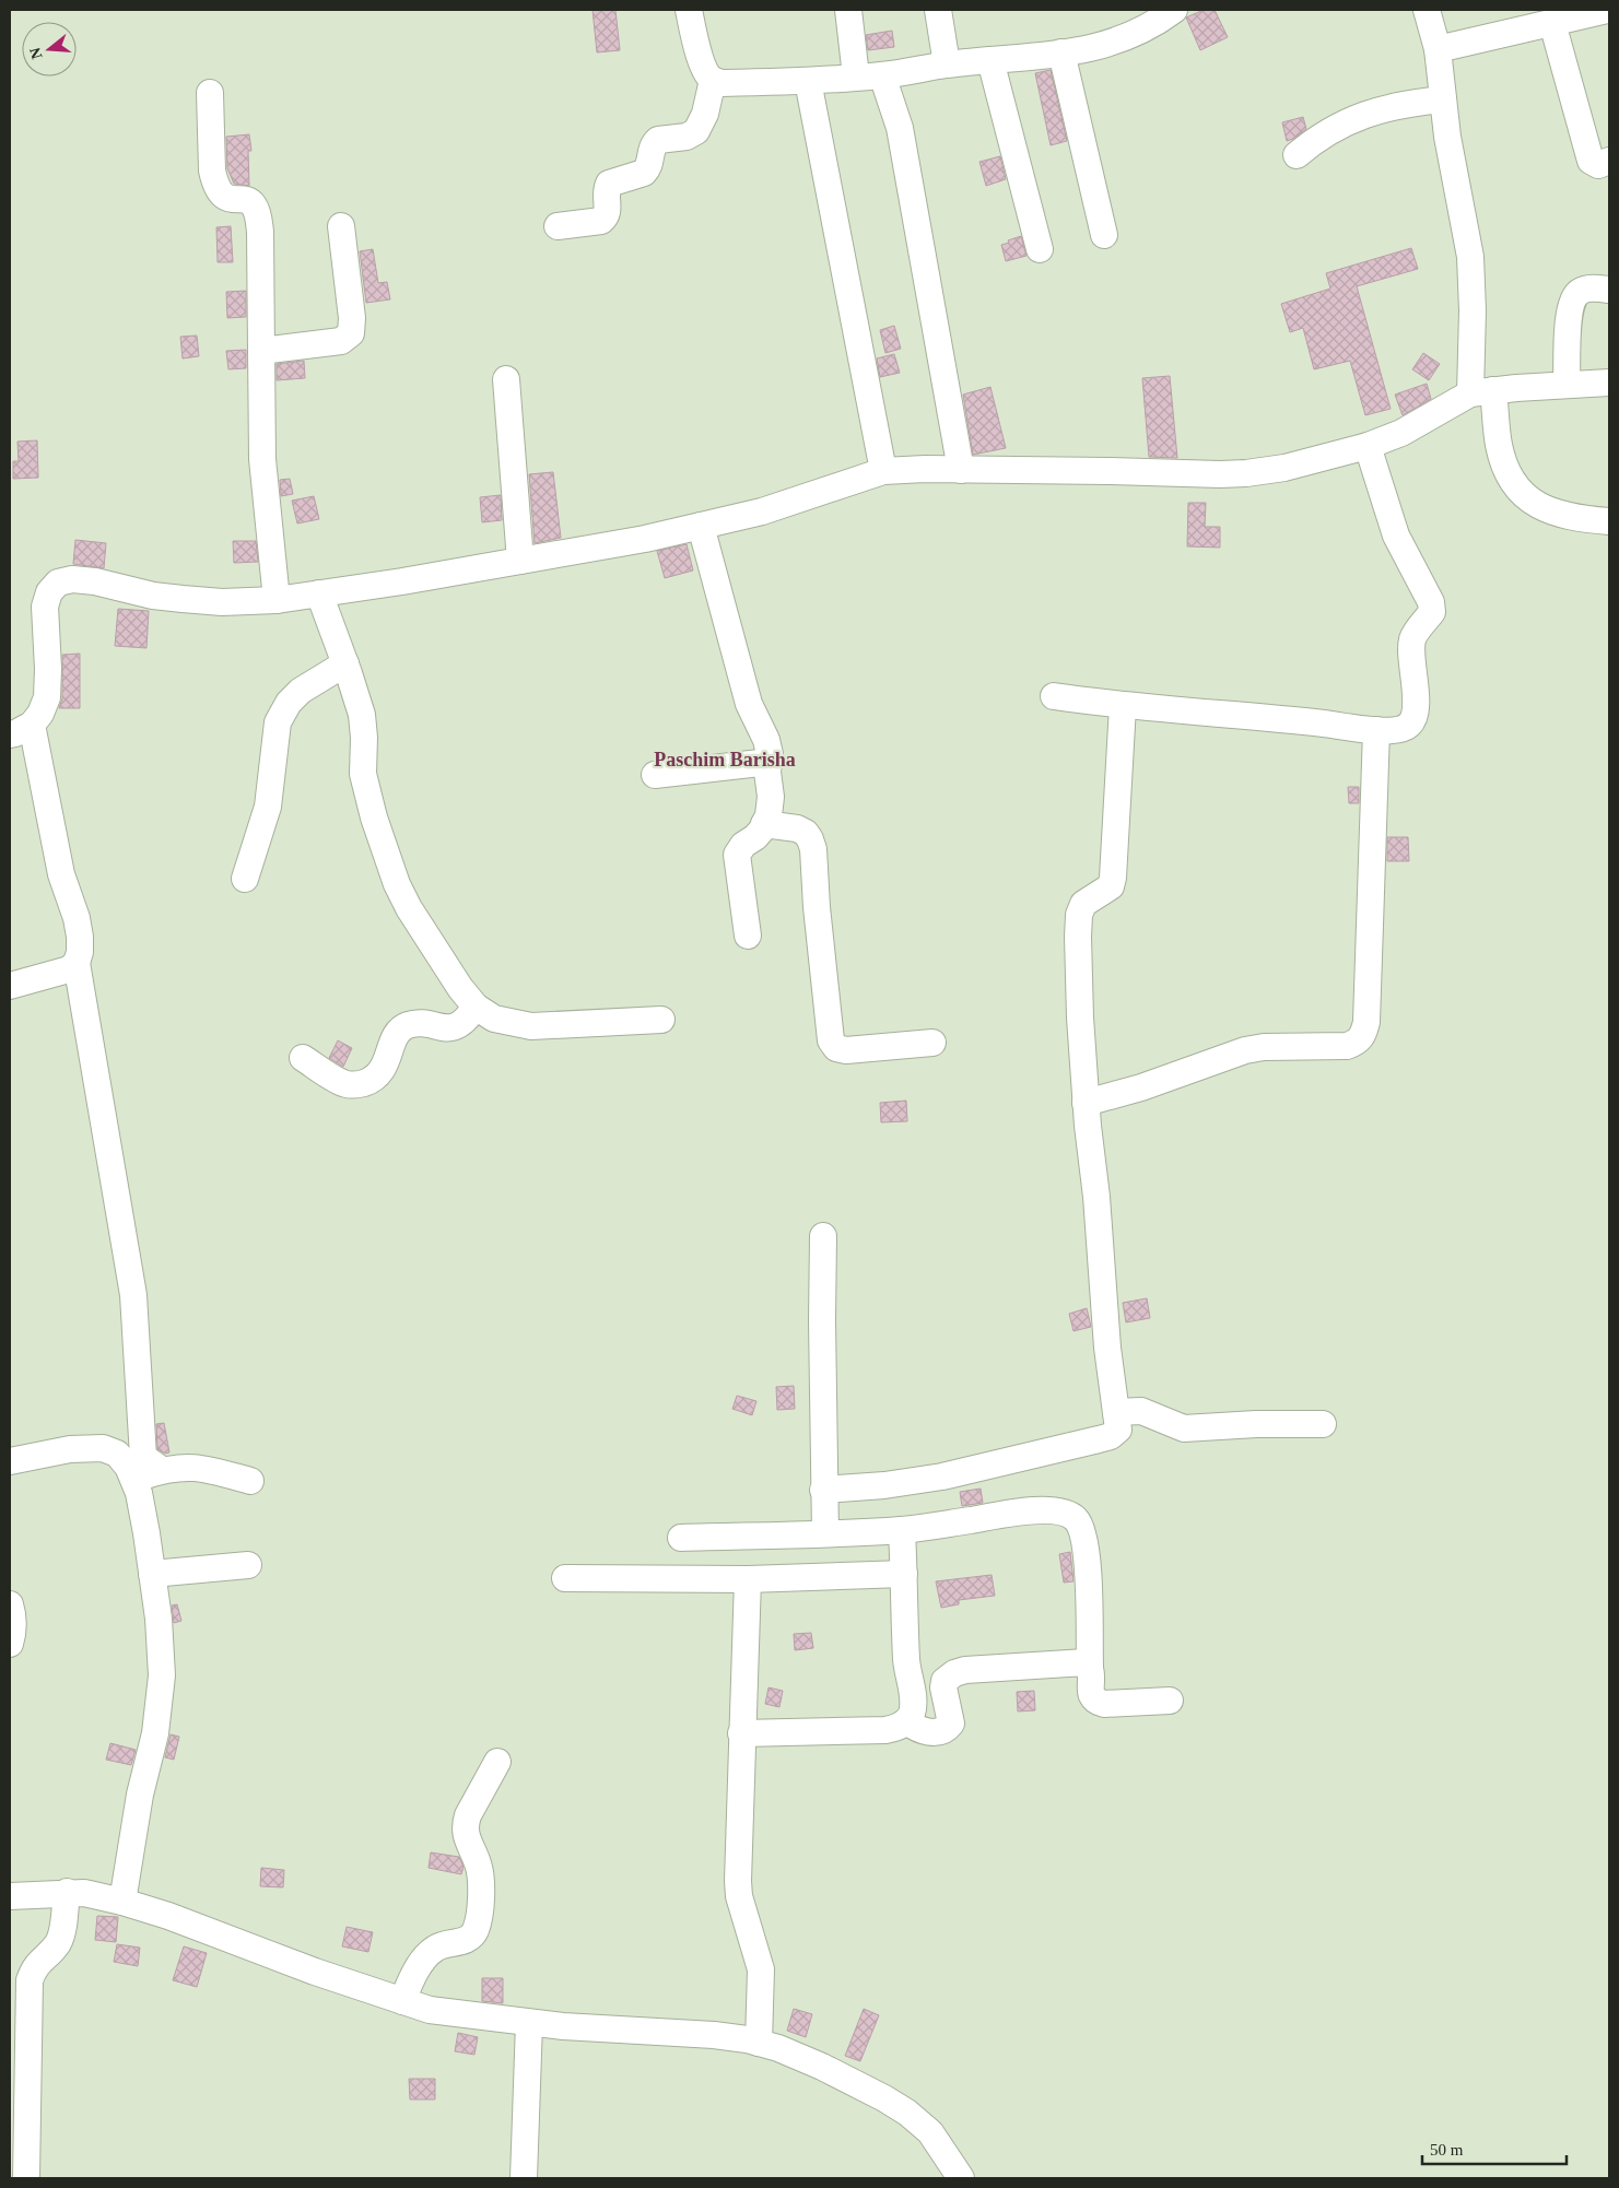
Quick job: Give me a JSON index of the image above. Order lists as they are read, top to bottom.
{
  "districts": ["Paschim Barisha"],
  "scale_bar": "50 m",
  "north": "left"
}
